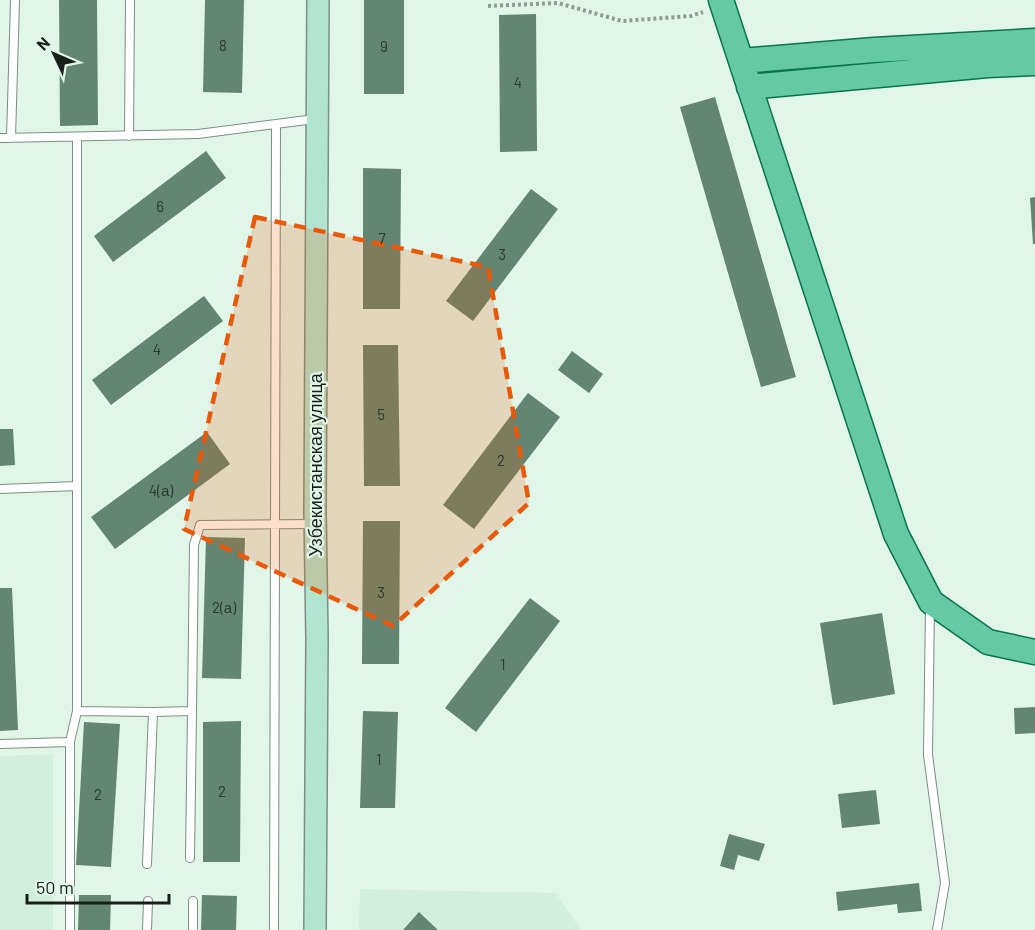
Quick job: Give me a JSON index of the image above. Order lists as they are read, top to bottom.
{
  "streets": {
    "main road": ["Узбекистанская улица"]
  },
  "house_numbers": [
    "8",
    "9",
    "4",
    "6",
    "7",
    "3",
    "4",
    "5",
    "2",
    "4(а)",
    "3",
    "2(а)",
    "1",
    "1",
    "2",
    "2"
  ],
  "scale_bar": "50 m",
  "north": "top left"
}
